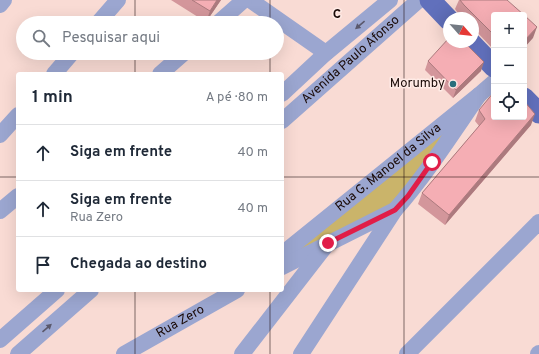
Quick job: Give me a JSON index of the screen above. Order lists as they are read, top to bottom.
{
  "streets": {
    "street": ["Avenida Paulo Afonso", "Rua G. Manoel da Silva", "Rua Zero"]
  },
  "places": ["Morumby"],
  "north": "bottom right",
  "page": {
    "map_buttons": ["+", "−"],
    "search": "Pesquisar aqui",
    "heading": ["1 min", "A pé · 80 m"],
    "list": [
      ["Siga em frente", "40 m"],
      ["Siga em frente", "Rua Zero", "40 m"],
      "Chegada ao destino"
    ]
  },
  "grid": {
    "columns": ["C"]
  }
}
